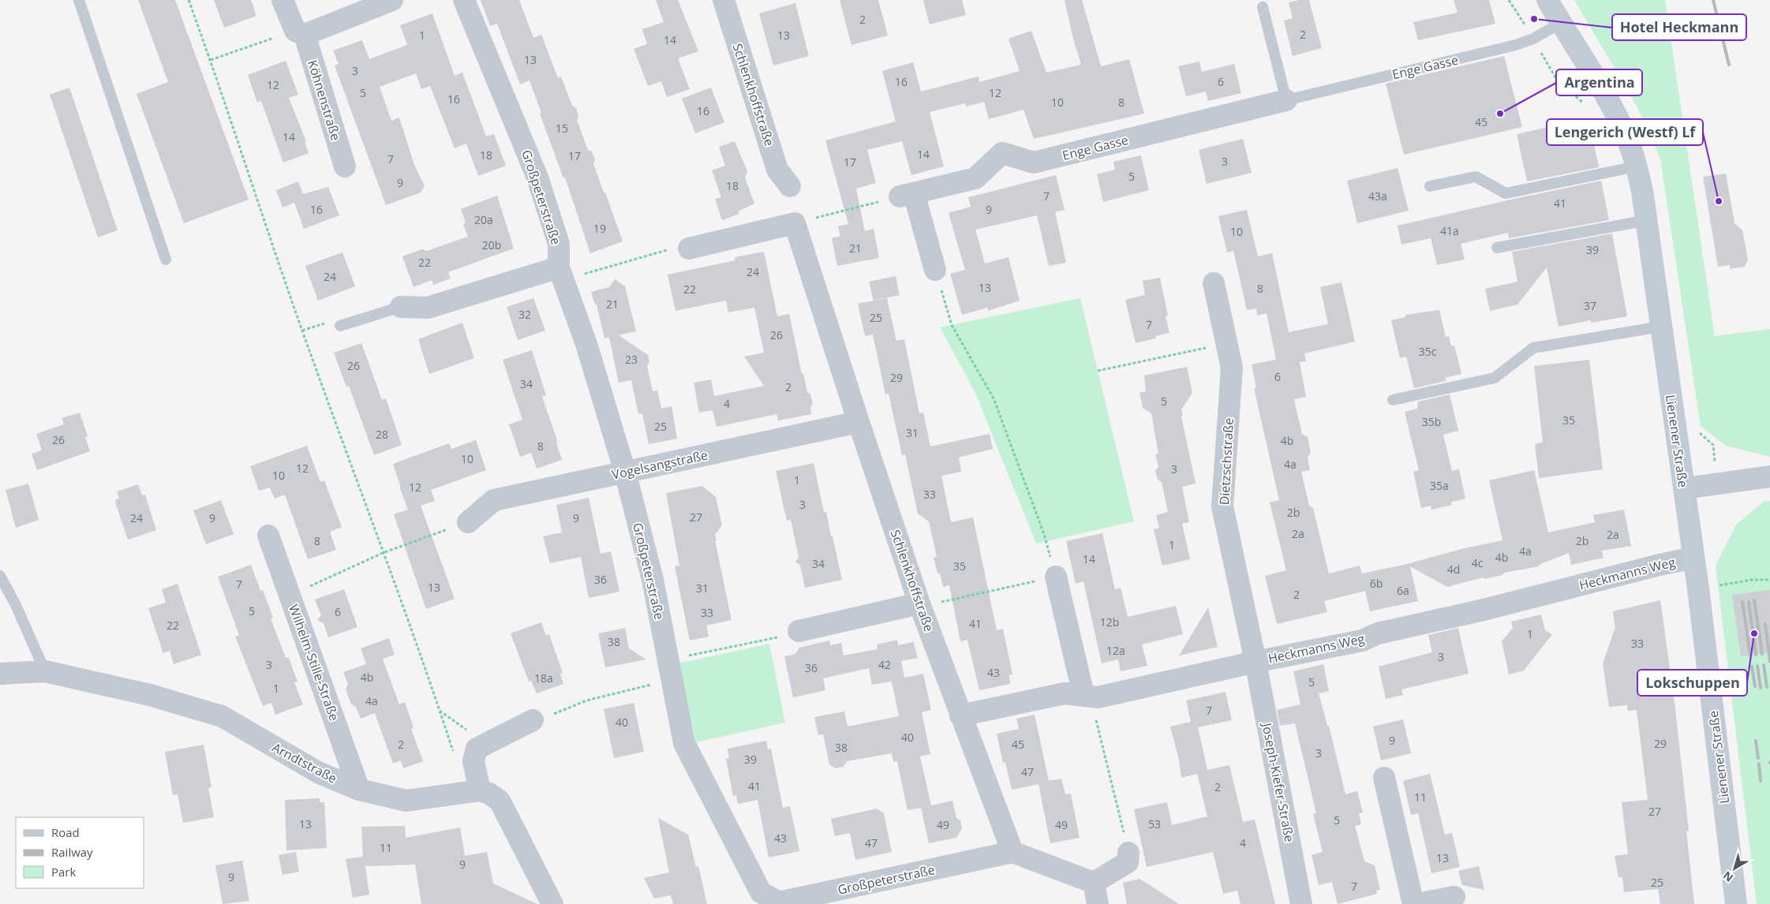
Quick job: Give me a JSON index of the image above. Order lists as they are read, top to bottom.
{
  "streets": {
    "street": [
      "Enge Gasse",
      "Schlenkhoffstraße",
      "Köhnenstraße",
      "Großpeterstraße",
      "Lienener Straße",
      "Dietzschstraße",
      "Vogelsangstraße",
      "Heckmanns Weg",
      "Wilhelm-Stille-Straße",
      "Arndtstraße",
      "Joseph-Kiefer-Straße"
    ]
  },
  "crossings": [
    ["Enge Gasse", "Lienener Straße"],
    ["Schlenkhoffstraße", "Großpeterstraße"],
    ["Schlenkhoffstraße", "Vogelsangstraße"],
    ["Schlenkhoffstraße", "Heckmanns Weg"],
    ["Großpeterstraße", "Vogelsangstraße"],
    ["Lienener Straße", "Heckmanns Weg"],
    ["Dietzschstraße", "Heckmanns Weg"],
    ["Dietzschstraße", "Joseph-Kiefer-Straße"],
    ["Heckmanns Weg", "Joseph-Kiefer-Straße"],
    ["Wilhelm-Stille-Straße", "Arndtstraße"]
  ],
  "places": [
    "Hotel Heckmann",
    "Argentina",
    "Lengerich (Westf) Lf",
    "Lokschuppen"
  ],
  "house_numbers": [
    "2",
    "2",
    "1",
    "13",
    "14",
    "13",
    "3",
    "16",
    "6",
    "12",
    "5",
    "12",
    "16",
    "10",
    "8",
    "16",
    "45",
    "15",
    "14",
    "14",
    "18",
    "17",
    "7",
    "3",
    "17",
    "5",
    "9",
    "18",
    "7",
    "43a",
    "41",
    "16",
    "9",
    "20a",
    "19",
    "41a",
    "10",
    "20b",
    "21",
    "39",
    "22",
    "24",
    "24",
    "13",
    "8",
    "22",
    "21",
    "37",
    "32",
    "25",
    "7",
    "26",
    "35c",
    "23",
    "26",
    "6",
    "29",
    "34",
    "2",
    "5",
    "4",
    "35",
    "35b",
    "25",
    "31",
    "28",
    "26",
    "4b",
    "8",
    "10",
    "4a",
    "12",
    "3",
    "10",
    "1",
    "35a",
    "12",
    "33",
    "3",
    "2b",
    "27",
    "24",
    "9",
    "9",
    "2a",
    "2a",
    "8",
    "2b",
    "1",
    "4a",
    "4b",
    "14",
    "4c",
    "34",
    "35",
    "4d",
    "36",
    "6b",
    "7",
    "13",
    "31",
    "6a",
    "2",
    "5",
    "6",
    "33",
    "12b",
    "41",
    "22",
    "1",
    "38",
    "33",
    "12a",
    "3",
    "3",
    "42",
    "36",
    "43",
    "4b",
    "18a",
    "5",
    "1",
    "4a",
    "7",
    "40",
    "40",
    "9",
    "29",
    "2",
    "45",
    "38",
    "3",
    "39",
    "47",
    "41",
    "2",
    "11",
    "27",
    "5",
    "13",
    "53",
    "49",
    "49",
    "43",
    "47",
    "4",
    "11",
    "13",
    "9",
    "9",
    "25",
    "7"
  ],
  "legend": ["Road", "Railway", "Park"],
  "north": "bottom left"
}
